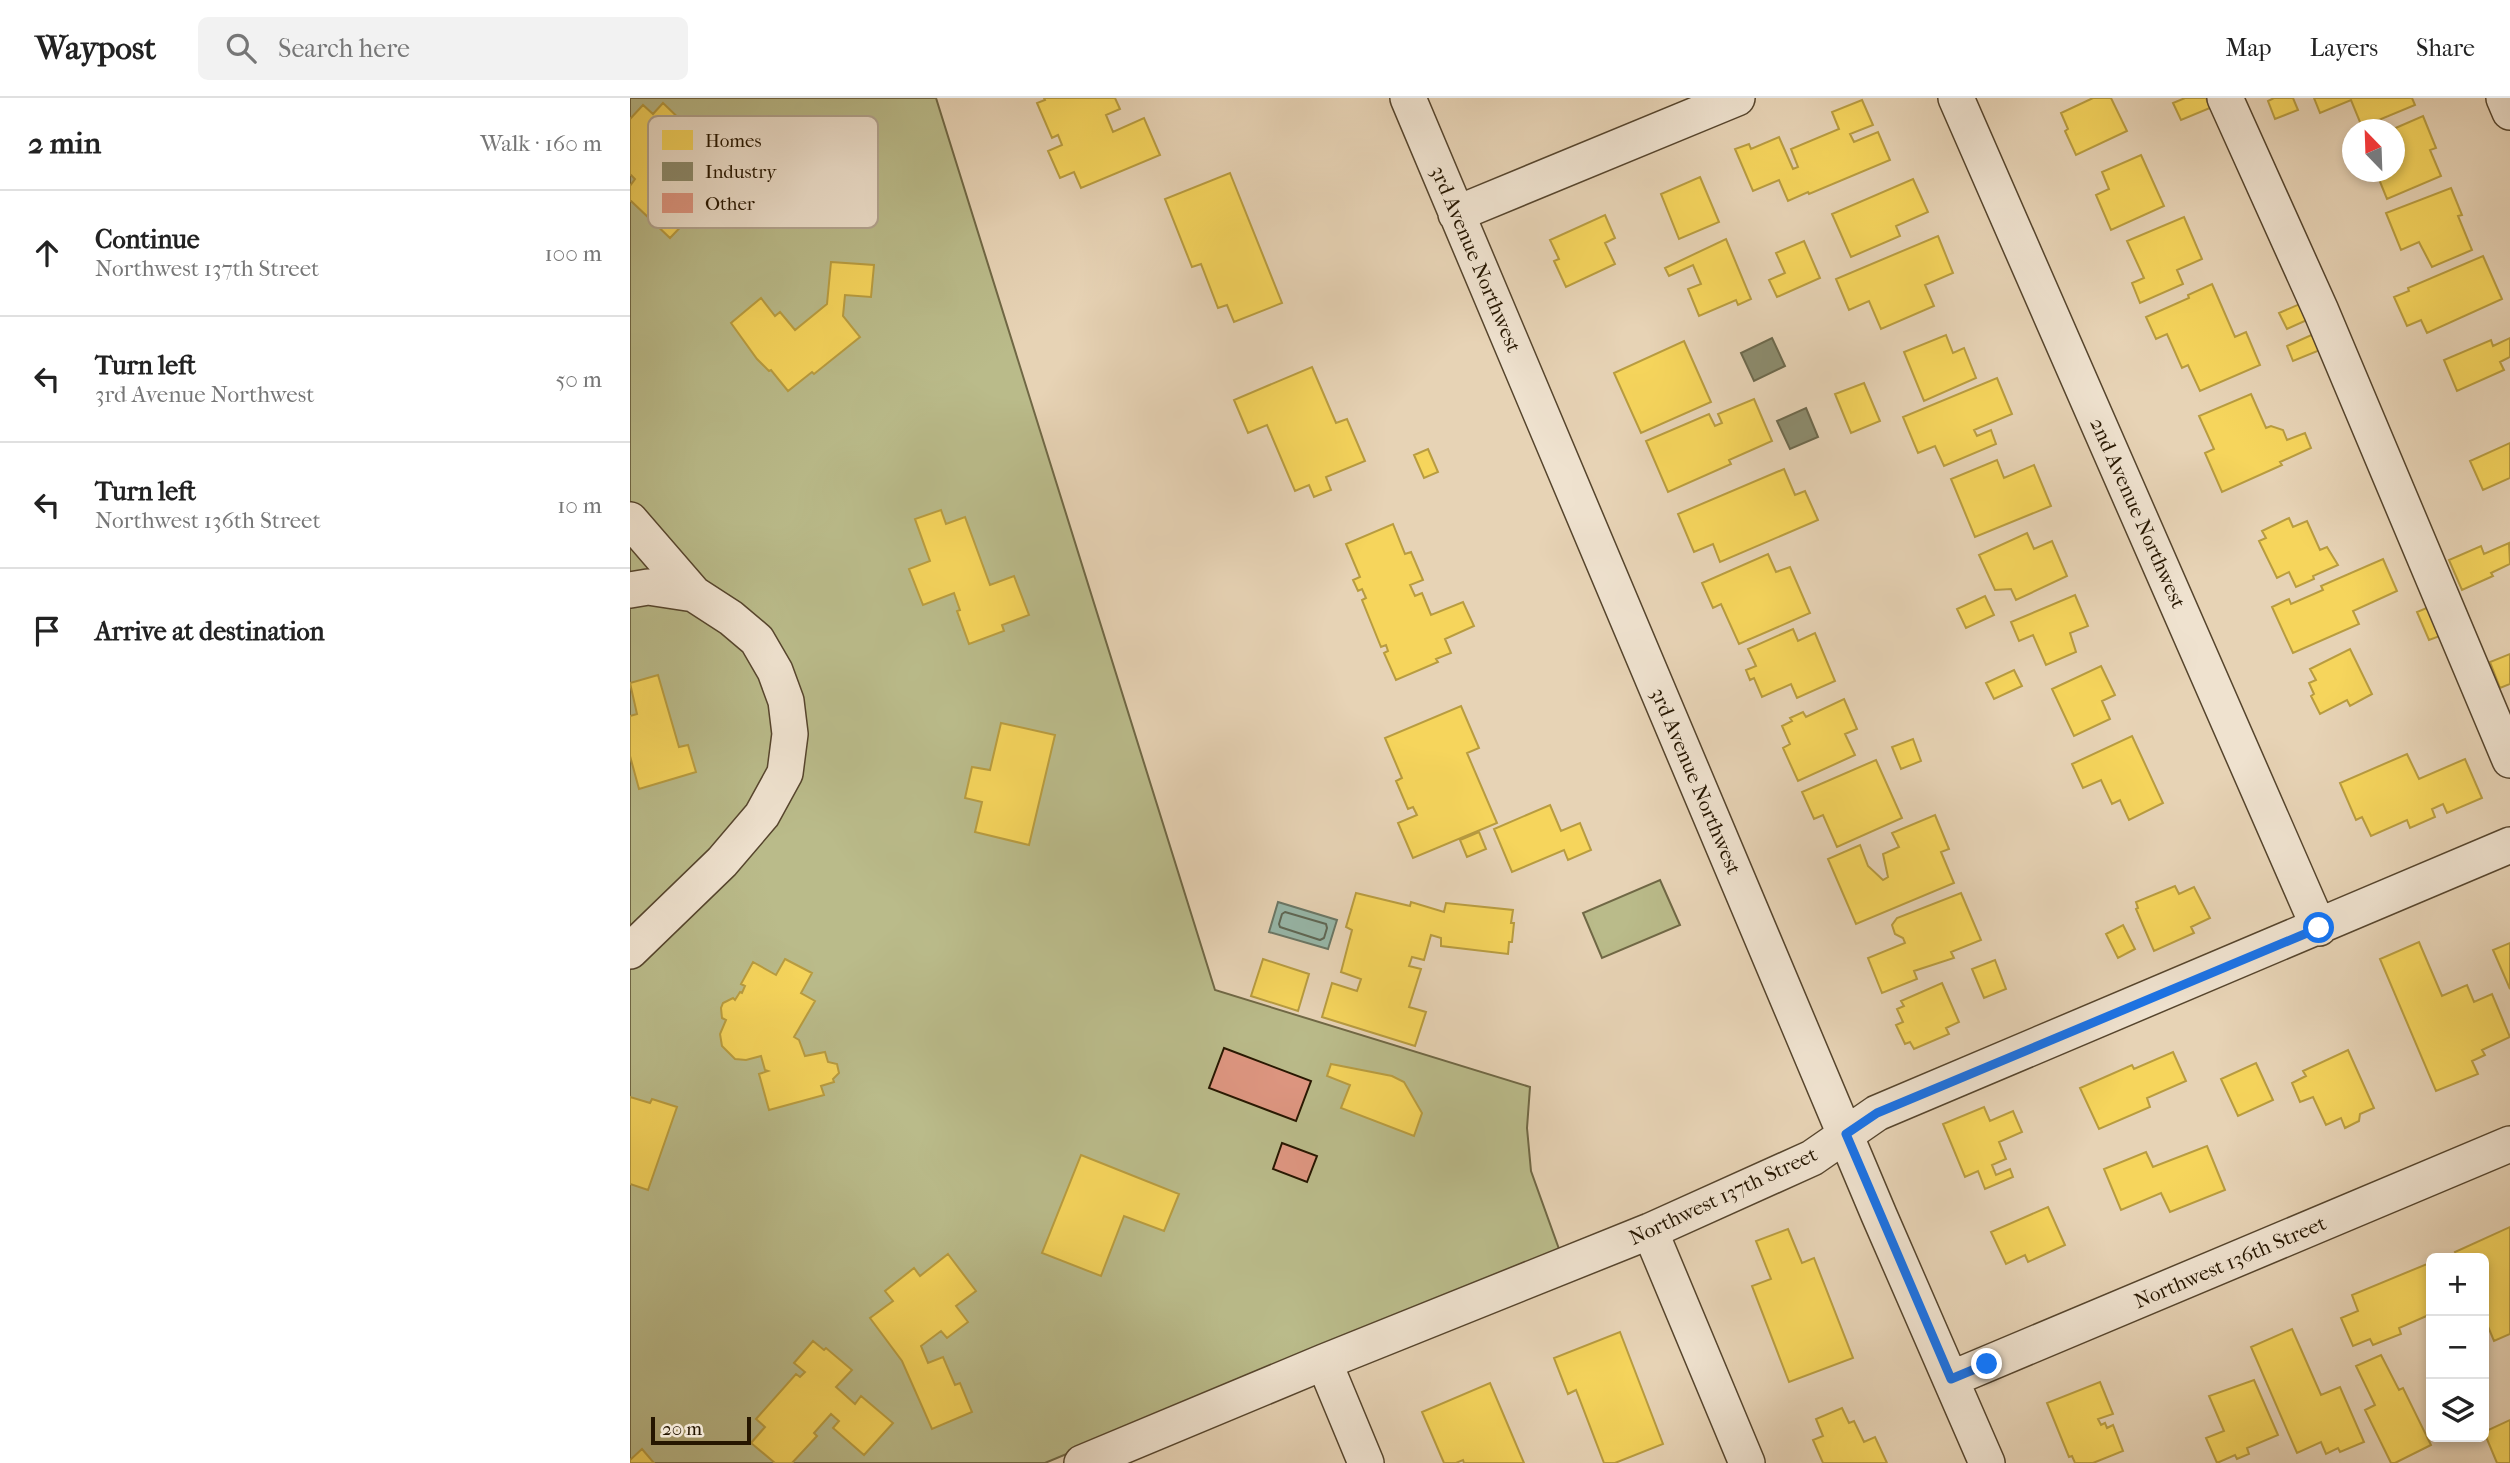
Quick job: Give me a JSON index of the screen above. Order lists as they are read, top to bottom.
{
  "streets": {
    "street": [
      "3rd Avenue Northwest",
      "2nd Avenue Northwest",
      "Northwest 137th Street",
      "Northwest 136th Street"
    ]
  },
  "crossings": [
    ["3rd Avenue Northwest", "Northwest 137th Street"],
    ["3rd Avenue Northwest", "Northwest 136th Street"],
    ["2nd Avenue Northwest", "Northwest 137th Street"]
  ],
  "legend": ["Homes", "Industry", "Other"],
  "scale_bar": "20 m",
  "north": "top left",
  "page": {
    "header": "Waypost",
    "search": "Search here",
    "nav": ["Map", "Layers", "Share"],
    "heading": ["2 min", "Walk · 160 m"],
    "list": [
      ["Continue", "Northwest 137th Street", "100 m"],
      ["Turn left", "3rd Avenue Northwest", "50 m"],
      ["Turn left", "Northwest 136th Street", "10 m"],
      "Arrive at destination"
    ],
    "map_buttons": ["+", "−"],
    "scale": "20 m"
  }
}
